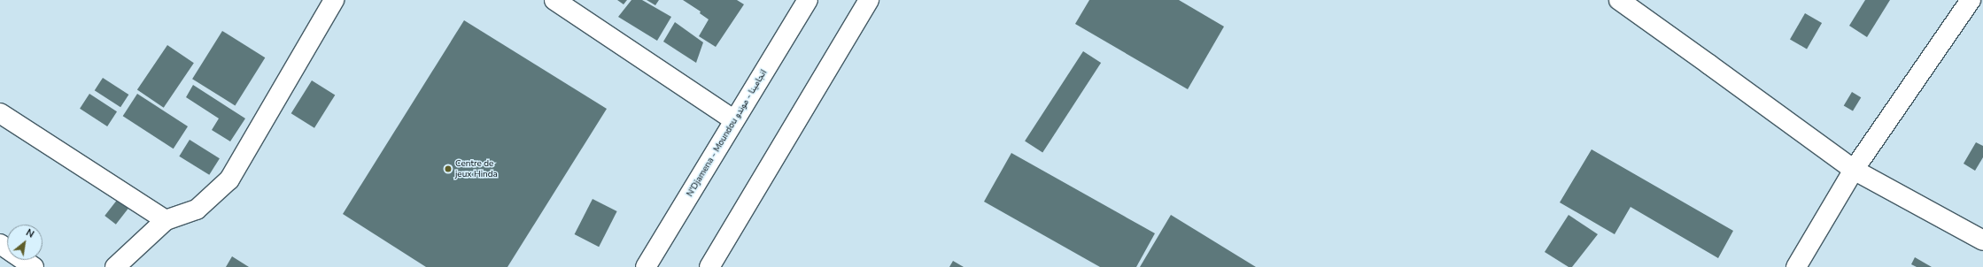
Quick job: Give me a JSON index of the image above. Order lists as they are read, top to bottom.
{
  "streets": {
    "street": ["N'Djamena - Moundou انجامينا - موندو"]
  },
  "places": ["Centre de jeux Hinda"],
  "north": "top right"
}
